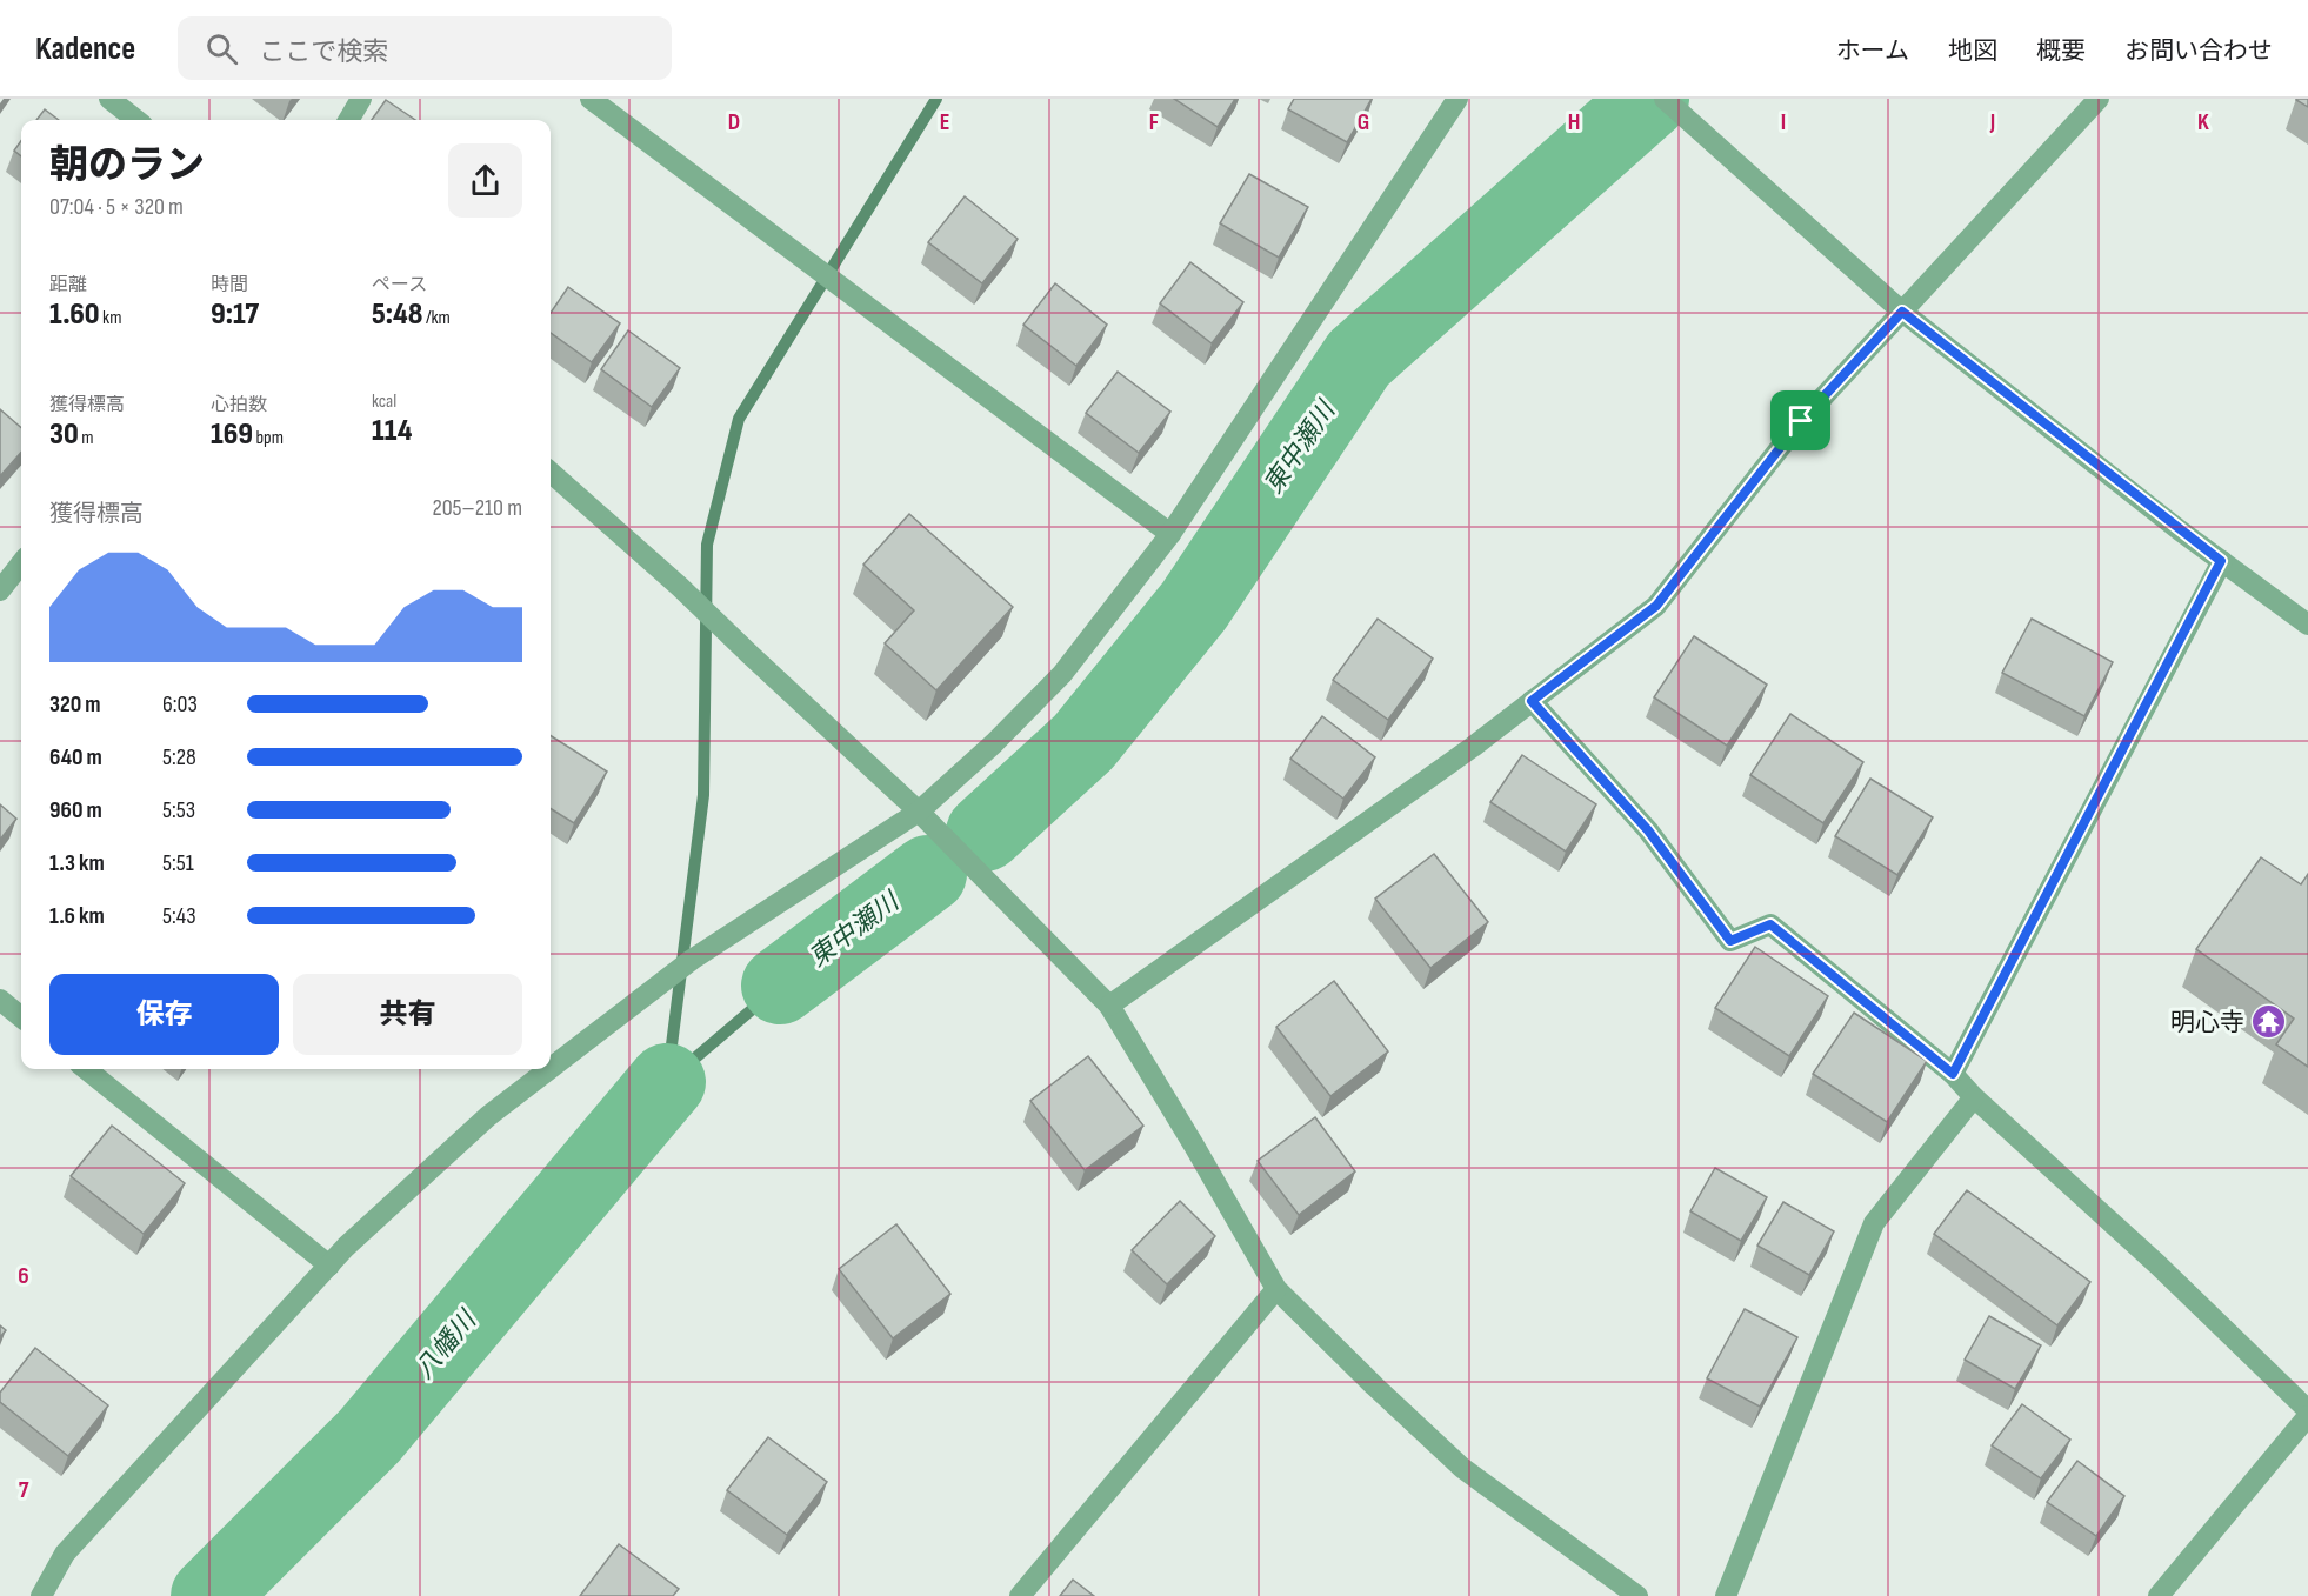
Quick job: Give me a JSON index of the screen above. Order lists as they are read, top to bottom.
{
  "water": ["東中瀬川", "八幡川"],
  "places": {
    "temple": ["明心寺"]
  },
  "page": {
    "header": "Kadence",
    "search": "ここで検索",
    "nav": [
      "ホーム",
      "地図",
      "概要",
      "お問い合わせ"
    ],
    "heading": ["朝のラン", "07:04 · 5 × 320 m"],
    "stats": [
      ["距離", "1.60 km"],
      ["時間", "9:17"],
      ["ペース", "5:48 /km"],
      ["獲得標高", "30 m"],
      ["心拍数", "169 bpm"],
      ["kcal", "114"]
    ],
    "chart": ["獲得標高", "205–210 m"],
    "list": [
      {
        "name": "320 m",
        "note": "6:03"
      },
      {
        "name": "640 m",
        "note": "5:28"
      },
      {
        "name": "960 m",
        "note": "5:53"
      },
      {
        "name": "1.3 km",
        "note": "5:51"
      },
      {
        "name": "1.6 km",
        "note": "5:43"
      }
    ],
    "buttons": ["保存", "共有"]
  },
  "grid": {
    "columns": [
      "D",
      "E",
      "F",
      "G",
      "H",
      "I",
      "J",
      "K"
    ],
    "rows": ["6", "7"]
  }
}
